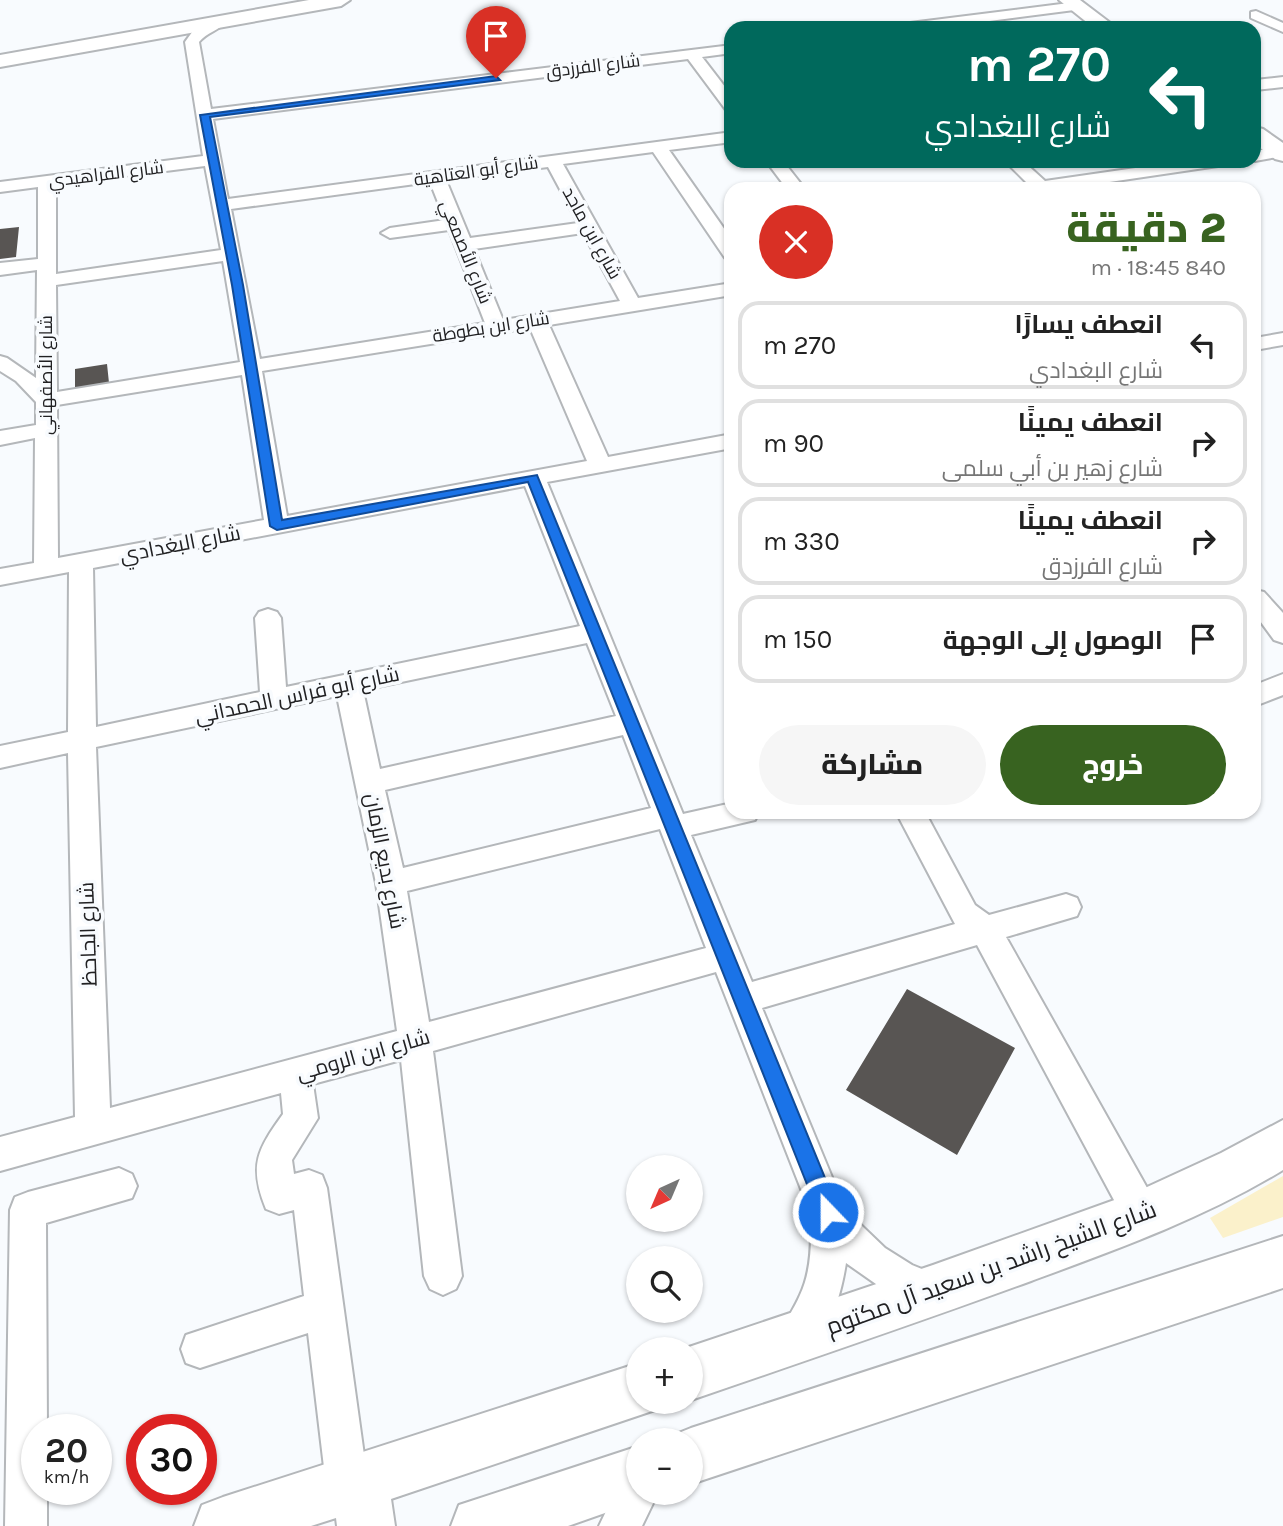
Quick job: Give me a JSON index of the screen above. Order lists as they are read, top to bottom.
{
  "streets": {
    "street": [
      "شارع الفرزدق",
      "شارع أبو العتاهية",
      "شارع الفراهيدي",
      "شارع ابن ماجد",
      "شارع الأصمعي",
      "شارع ابن بطوطة",
      "شارع الأصفهاني",
      "شارع البغدادي",
      "شارع أبو فراس الحمداني",
      "شارع بديع الزمان",
      "شارع الجاحظ",
      "شارع ابن الرومي",
      "شارع الشيخ راشد بن سعيد آل مكتوم"
    ]
  },
  "crossings": [
    ["شارع أبو العتاهية", "شارع ابن ماجد"],
    ["شارع أبو العتاهية", "شارع الأصمعي"],
    ["شارع الفراهيدي", "شارع الأصفهاني"],
    ["شارع ابن ماجد", "شارع ابن بطوطة"],
    ["شارع الأصمعي", "شارع ابن بطوطة"],
    ["شارع ابن بطوطة", "شارع الأصفهاني"],
    ["شارع الأصفهاني", "شارع البغدادي"],
    ["شارع البغدادي", "شارع الجاحظ"],
    ["شارع أبو فراس الحمداني", "شارع بديع الزمان"],
    ["شارع أبو فراس الحمداني", "شارع الجاحظ"],
    ["شارع بديع الزمان", "شارع ابن الرومي"],
    ["شارع الجاحظ", "شارع ابن الرومي"]
  ],
  "north": "bottom left",
  "page": {
    "turn": ["270 m", "شارع البغدادي"],
    "heading": ["2 دقيقة", "840 m · 18:45"],
    "list": [
      {
        "name": "انعطف يسارًا",
        "note": "شارع البغدادي",
        "value": "270 m"
      },
      {
        "name": "انعطف يمينًا",
        "note": "شارع زهير بن أبي سلمى",
        "value": "90 m"
      },
      {
        "name": "انعطف يمينًا",
        "note": "شارع الفرزدق",
        "value": "330 m"
      },
      {
        "name": "الوصول إلى الوجهة",
        "value": "150 m"
      }
    ],
    "buttons": ["خروج", "مشاركة"],
    "map_buttons": ["+", "−"],
    "speed": "20 km/h",
    "limit": "30"
  }
}
